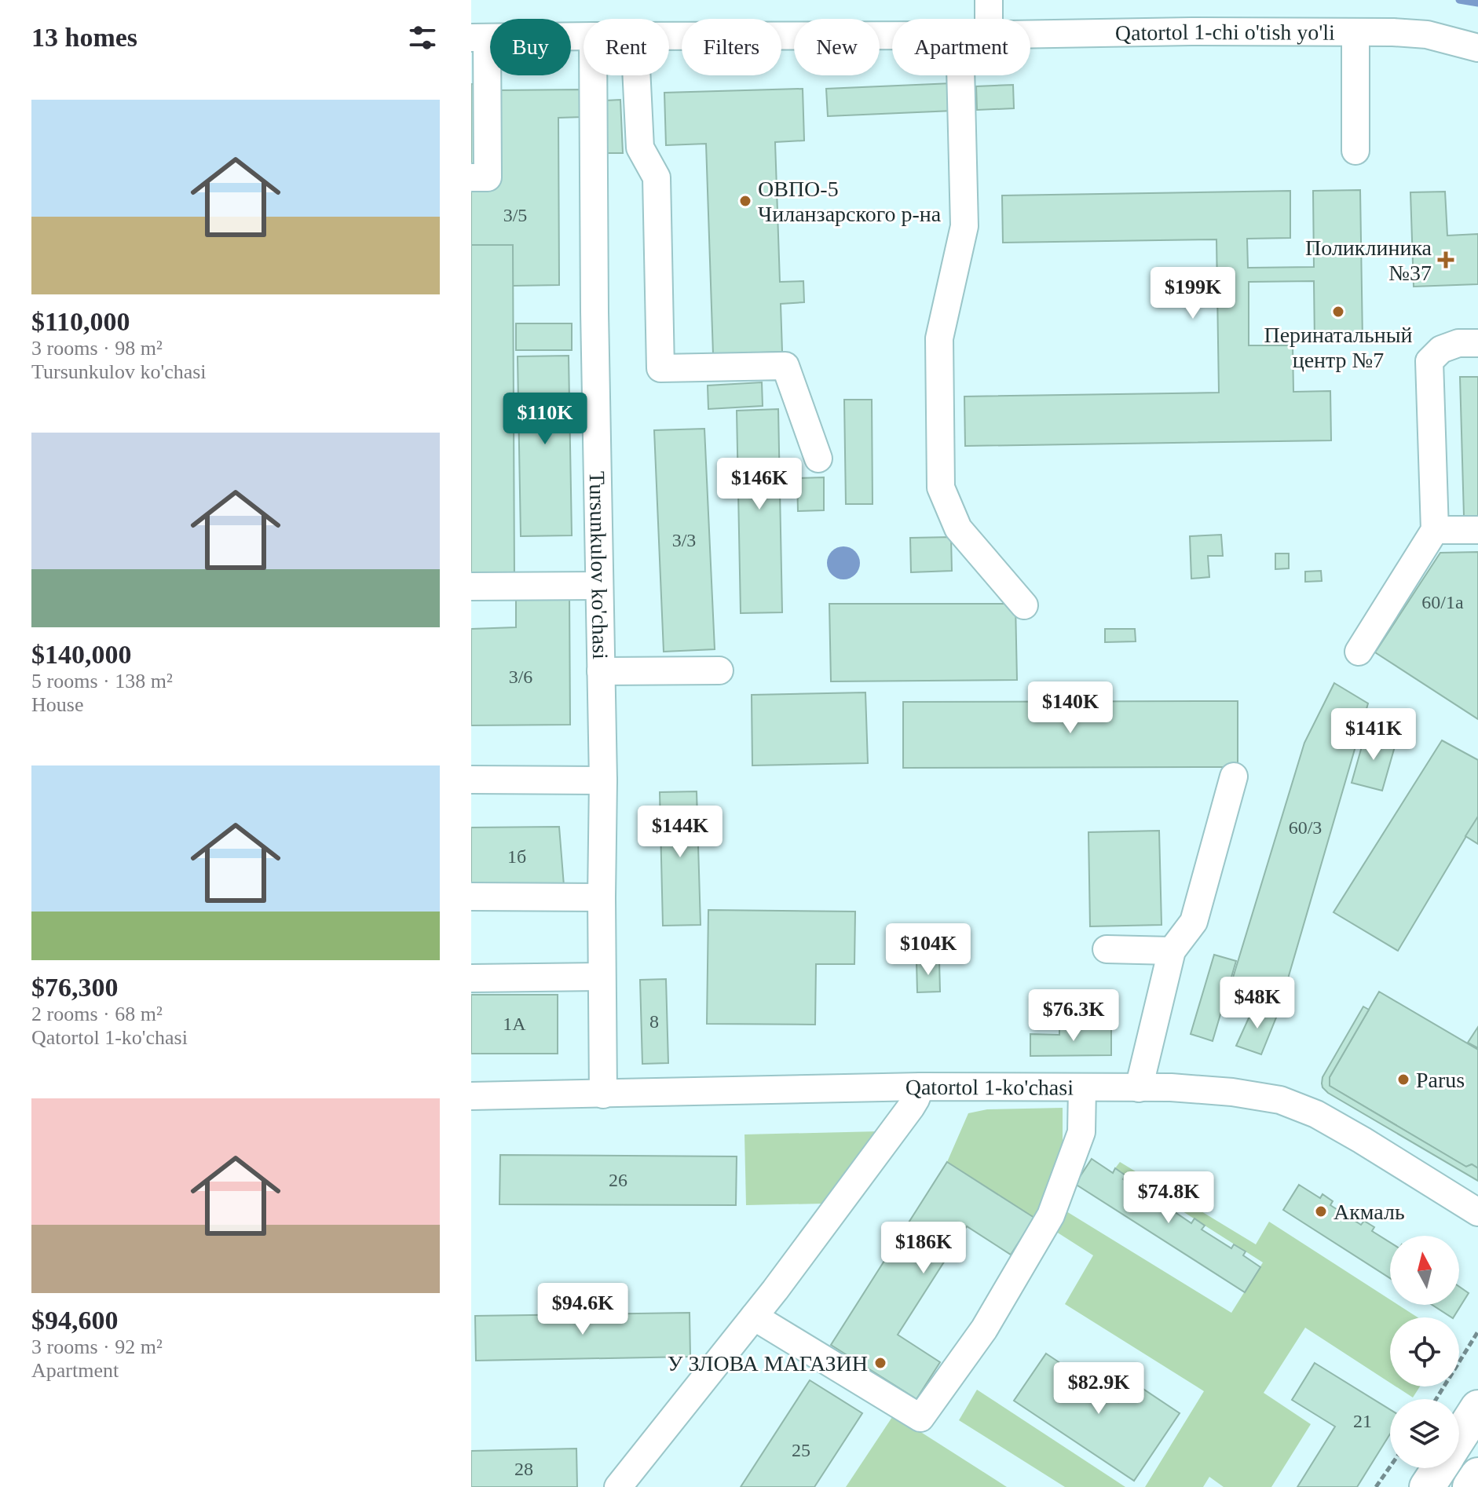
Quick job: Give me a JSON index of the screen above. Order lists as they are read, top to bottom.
{
  "streets": {
    "street": ["Qatortol 1-chi o'tish yo'li", "Tursunkulov ko'chasi", "Qatortol 1-ko'chasi"]
  },
  "crossings": [
    ["Tursunkulov ko'chasi", "Qatortol 1-ko'chasi"]
  ],
  "places": {
    "other": [
      "ОВПО-5 Чиланзарского р-на",
      "Перинатальный центр №7",
      "Parus",
      "Акмаль",
      "У ЗЛОВА МАГАЗИН"
    ],
    "health": ["Поликлиника №37"]
  },
  "house_numbers": [
    "3/5",
    "3/3",
    "60/1a",
    "3/6",
    "60/3",
    "1б",
    "8",
    "1А",
    "26",
    "21",
    "25",
    "28"
  ],
  "north": "top",
  "page": {
    "heading": "13 homes",
    "chip": [
      "Buy",
      "Rent",
      "Filters",
      "New",
      "Apartment"
    ],
    "list": [
      {
        "name": "$110,000",
        "note": "3 rooms · 98 m² · Tursunkulov ko'chasi"
      },
      {
        "name": "$140,000",
        "note": "5 rooms · 138 m² · House"
      },
      {
        "name": "$76,300",
        "note": "2 rooms · 68 m² · Qatortol 1-ko'chasi"
      },
      {
        "name": "$94,600",
        "note": "3 rooms · 92 m² · Apartment"
      }
    ],
    "price": [
      "$199K",
      "$110K",
      "$146K",
      "$140K",
      "$141K",
      "$144K",
      "$104K",
      "$48K",
      "$76.3K",
      "$74.8K",
      "$186K",
      "$94.6K",
      "$82.9K"
    ]
  }
}
